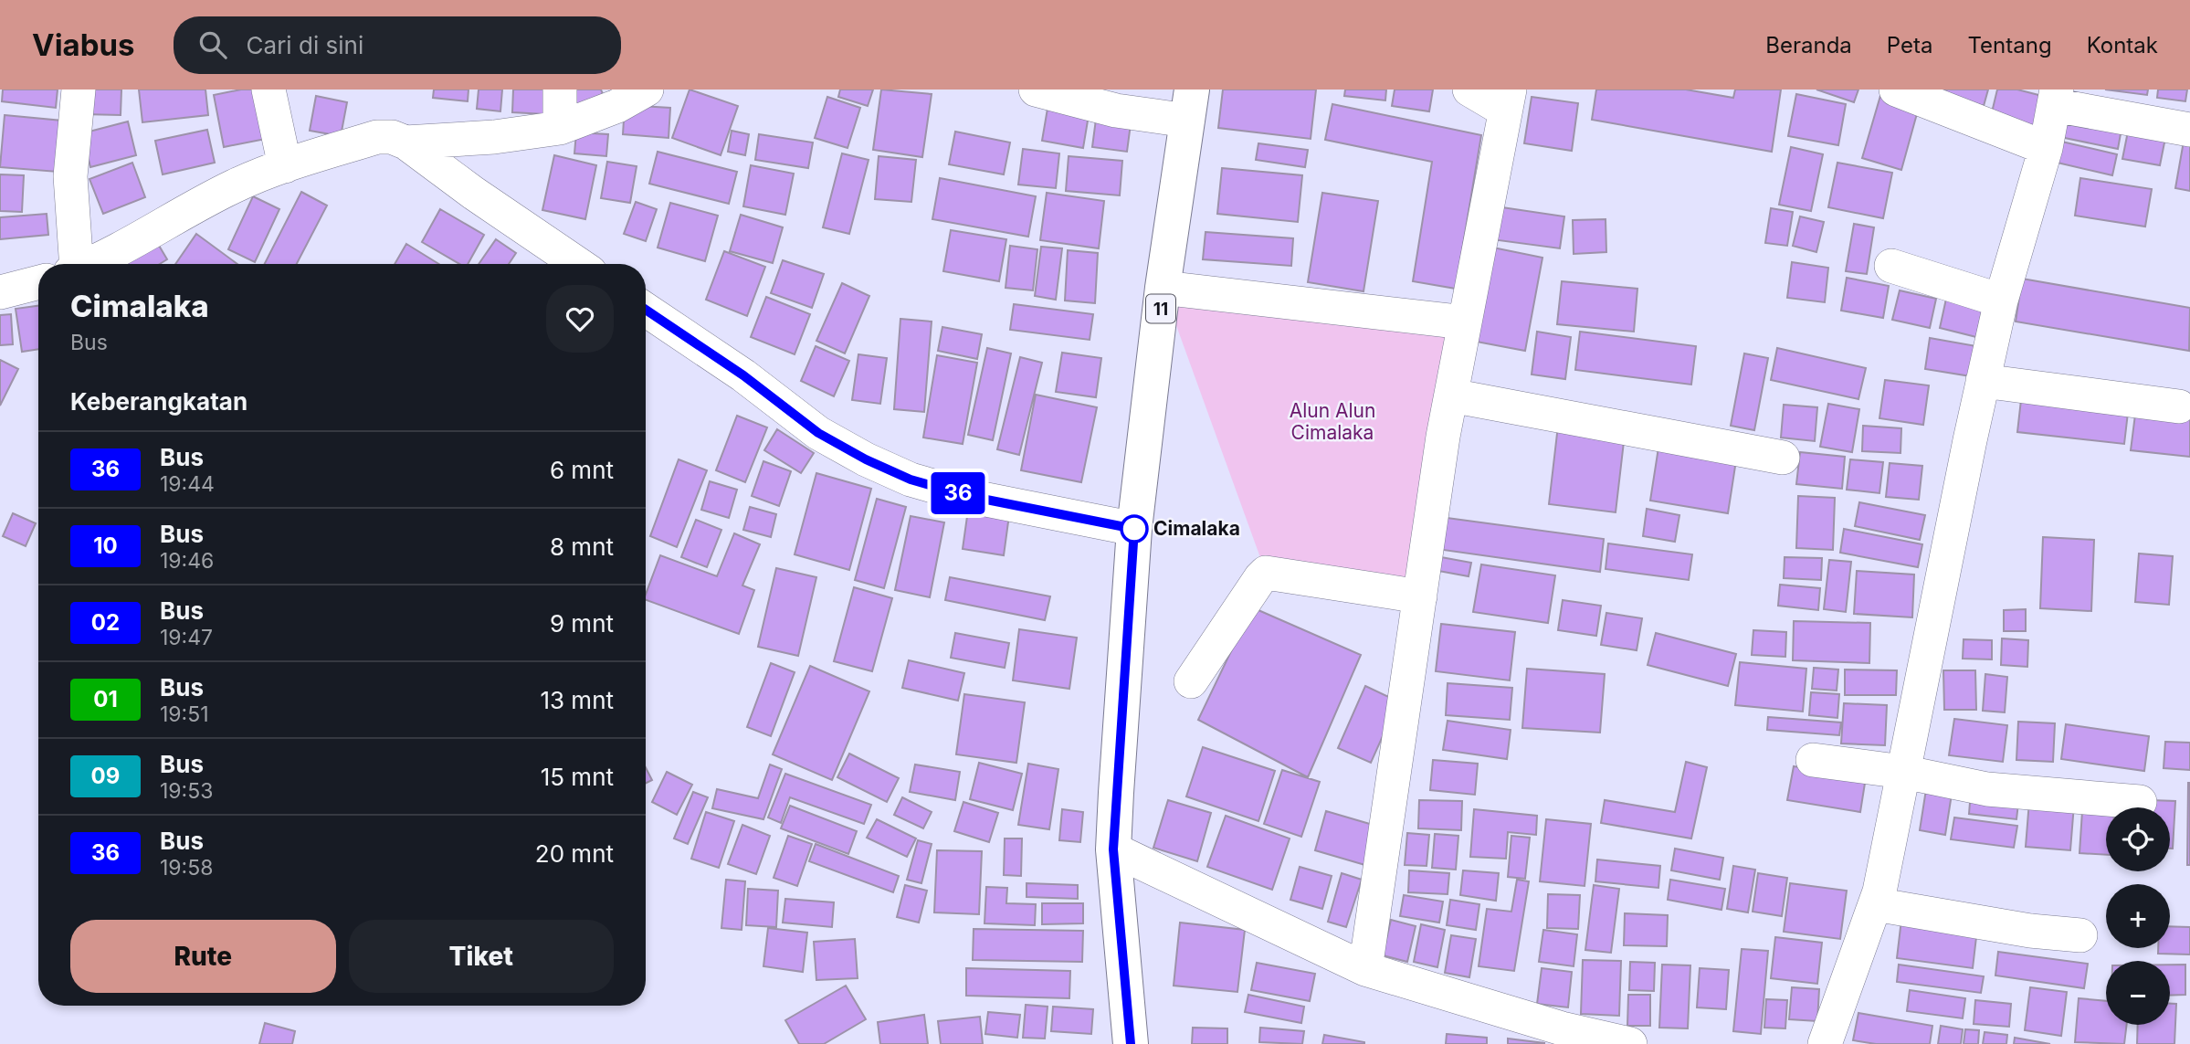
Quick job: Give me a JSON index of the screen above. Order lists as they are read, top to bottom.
{
  "streets": {
    "highway": ["11"]
  },
  "parks": ["Alun Alun Cimalaka"],
  "places": ["Cimalaka"],
  "lines": ["bus line 36"],
  "page": {
    "header": "Viabus",
    "search": "Cari di sini",
    "nav": [
      "Beranda",
      "Peta",
      "Tentang",
      "Kontak"
    ],
    "on_map": "36",
    "heading": [
      ["Cimalaka", "Bus"],
      "Keberangkatan"
    ],
    "list": [
      {
        "mark": "36",
        "name": "Bus",
        "note": "19:44",
        "value": "6 mnt"
      },
      {
        "mark": "10",
        "name": "Bus",
        "note": "19:46",
        "value": "8 mnt"
      },
      {
        "mark": "02",
        "name": "Bus",
        "note": "19:47",
        "value": "9 mnt"
      },
      {
        "mark": "01",
        "name": "Bus",
        "note": "19:51",
        "value": "13 mnt"
      },
      {
        "mark": "09",
        "name": "Bus",
        "note": "19:53",
        "value": "15 mnt"
      },
      {
        "mark": "36",
        "name": "Bus",
        "note": "19:58",
        "value": "20 mnt"
      }
    ],
    "map_buttons": ["+", "−"],
    "buttons": ["Rute", "Tiket"]
  }
}
